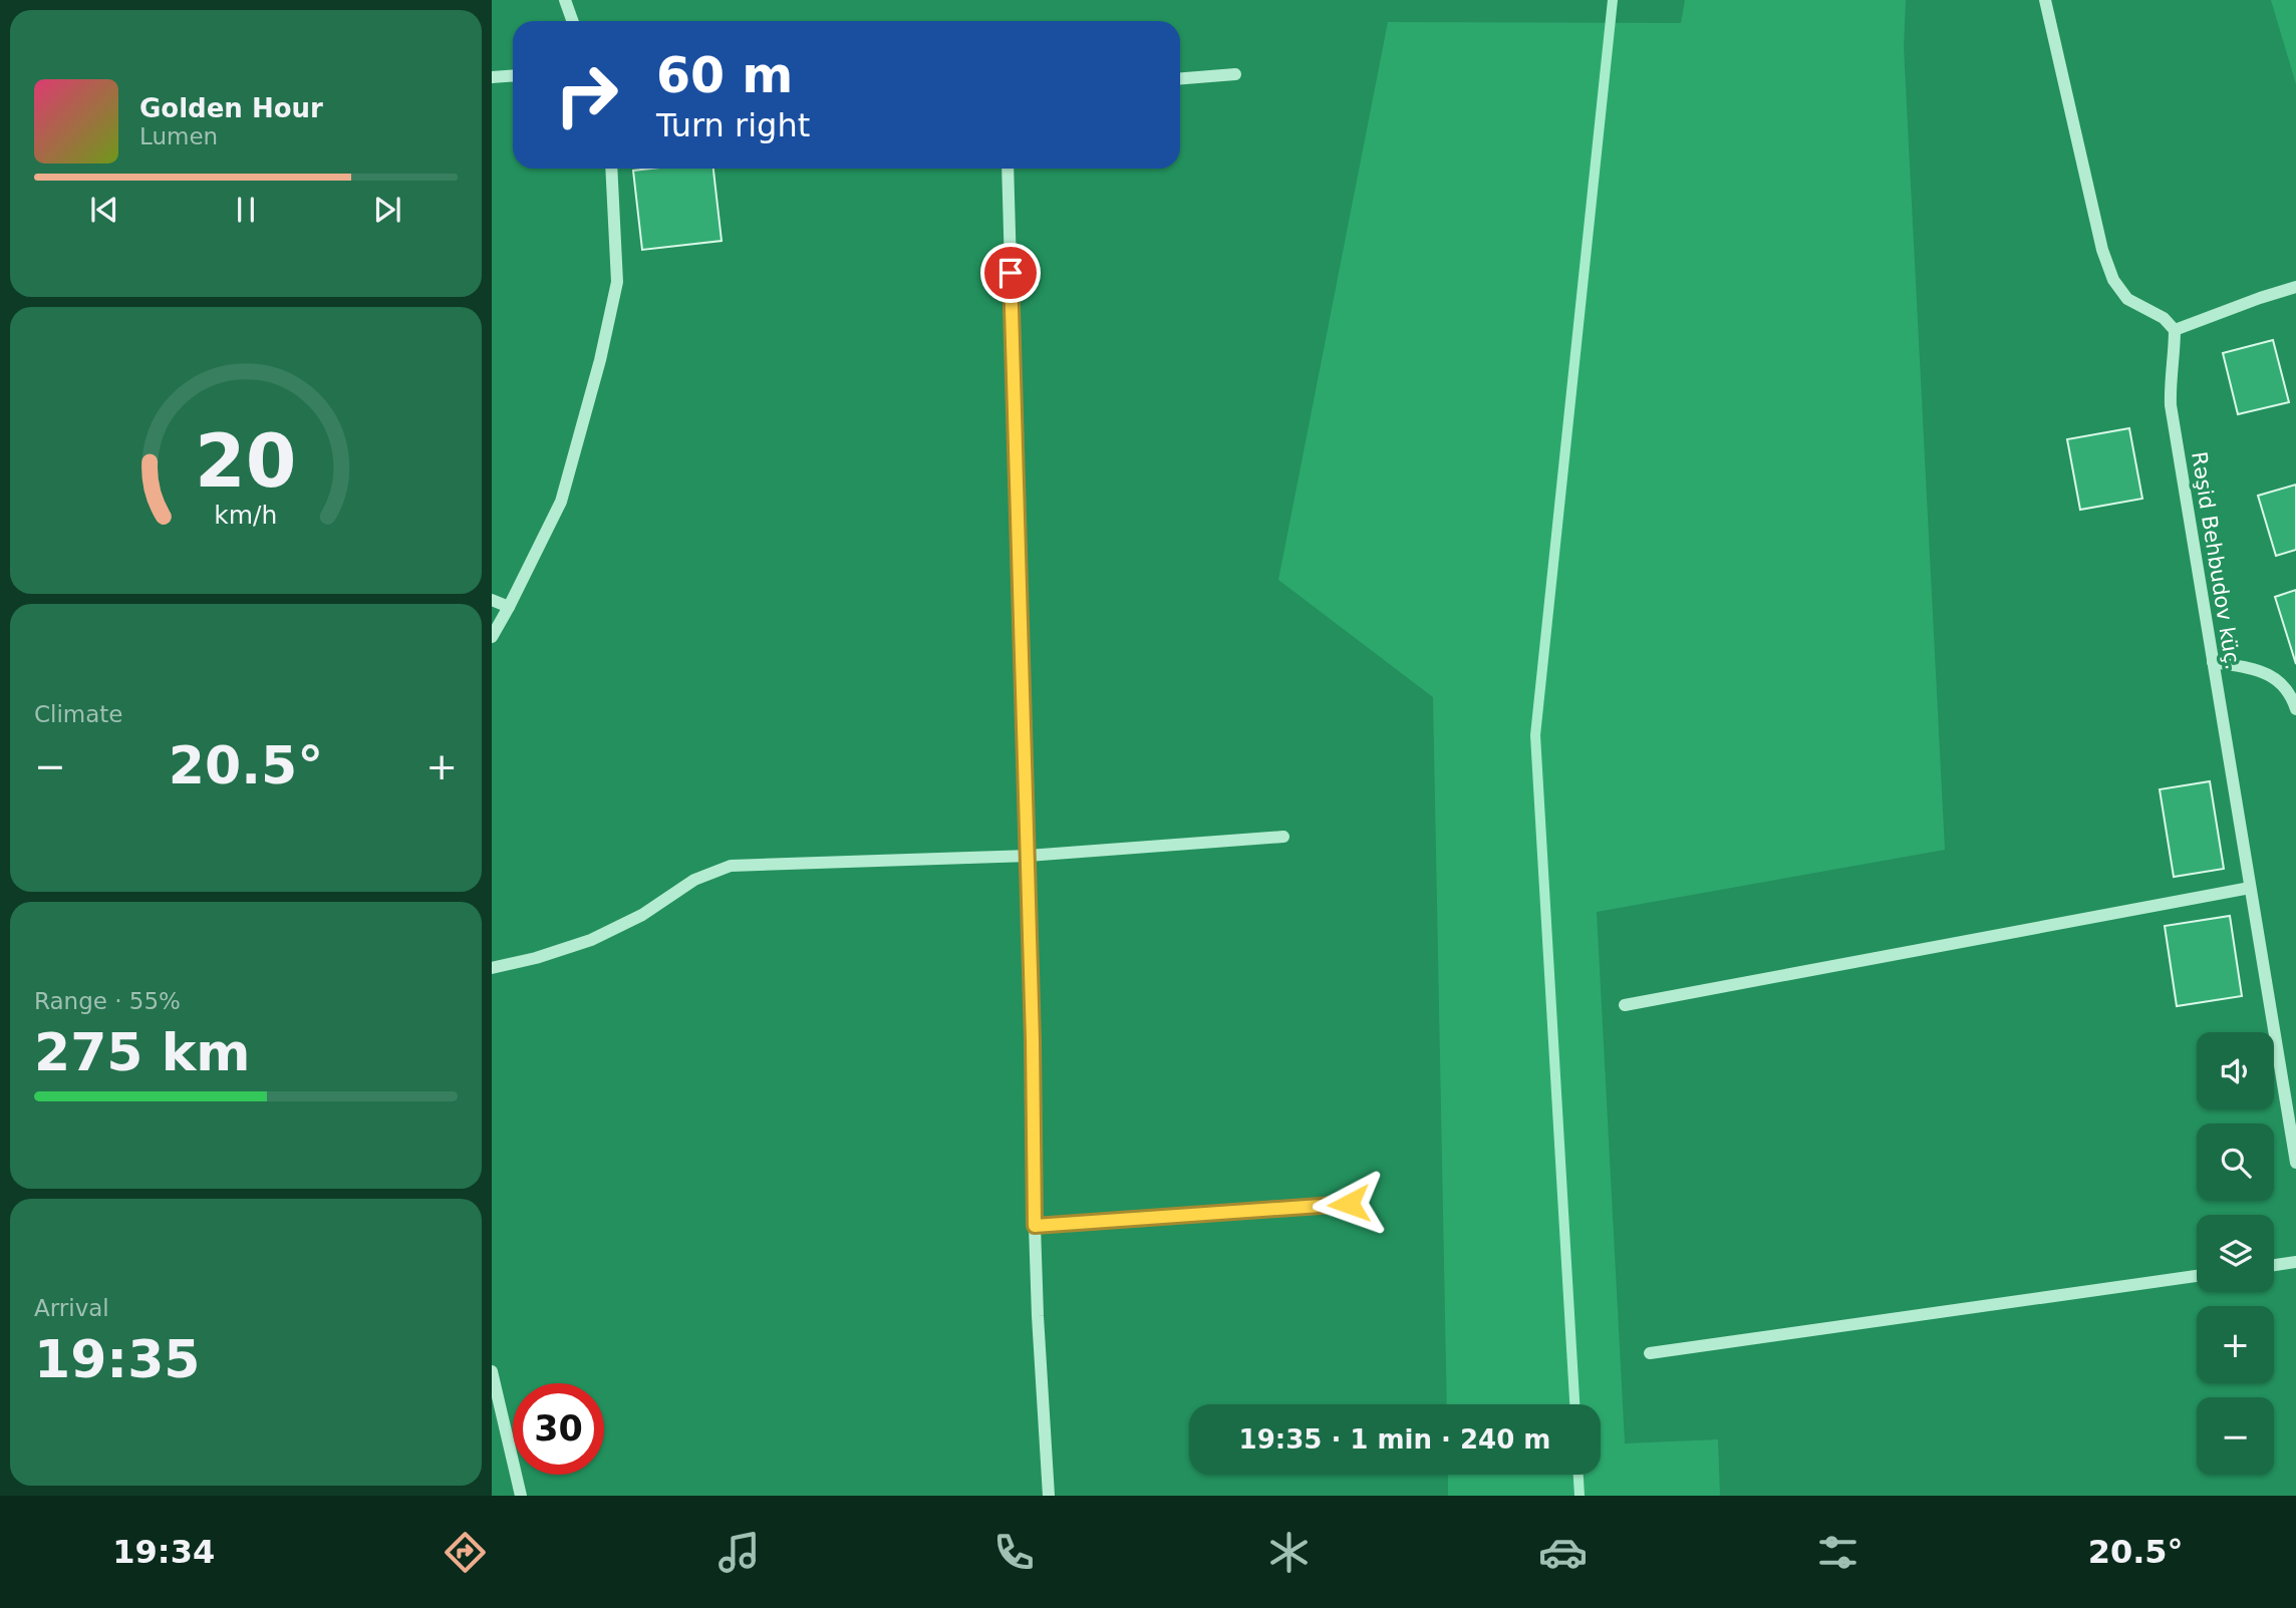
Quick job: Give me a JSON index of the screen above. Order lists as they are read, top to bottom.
{
  "streets": {
    "street": ["Rəşid Behbudov küç."]
  },
  "page": {
    "turn": ["60 m", "Turn right"],
    "song": ["Golden Hour", "Lumen"],
    "tile": [
      "Climate",
      ["Range · 55%", "275 km"],
      ["Arrival", "19:35"]
    ],
    "heat": ["−", "20.5°", "+"],
    "map_buttons": ["+", "−"],
    "limit": "30",
    "trip": "19:35 · 1 min · 240 m",
    "tabs": ["19:34", "20.5°"],
    "gauge": ["20", "km/h"]
  }
}
